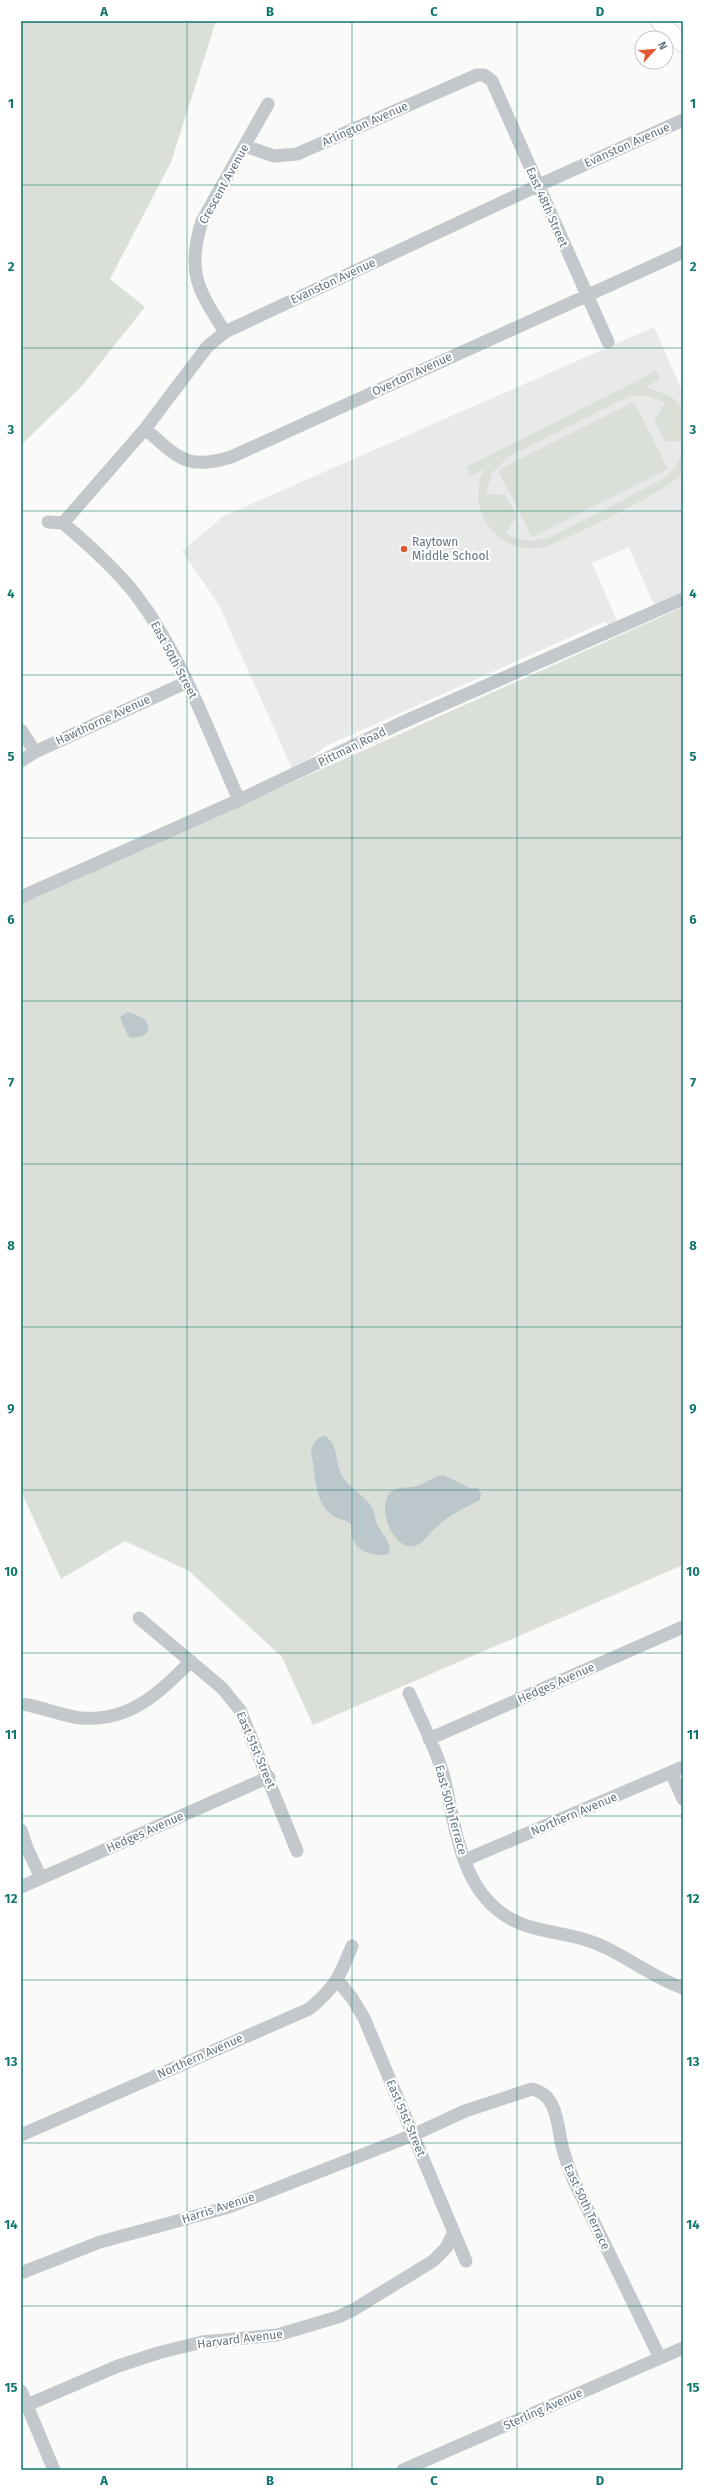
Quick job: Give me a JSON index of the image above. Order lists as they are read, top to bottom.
{
  "streets": {
    "street": [
      "Arlington Avenue",
      "Evanston Avenue",
      "Crescent Avenue",
      "East 48th Street",
      "Overton Avenue",
      "East 50th Street",
      "Hawthorne Avenue",
      "Pittman Road",
      "Hedges Avenue",
      "East 51st Street",
      "East 50th Terrace",
      "Northern Avenue",
      "Harris Avenue",
      "Harvard Avenue",
      "Sterling Avenue"
    ]
  },
  "crossings": [
    ["Arlington Avenue", "Crescent Avenue"],
    ["Arlington Avenue", "East 48th Street"],
    ["Evanston Avenue", "Crescent Avenue"],
    ["Evanston Avenue", "East 48th Street"],
    ["Evanston Avenue", "Overton Avenue"],
    ["Evanston Avenue", "East 50th Street"],
    ["East 48th Street", "Overton Avenue"],
    ["East 50th Street", "Hawthorne Avenue"],
    ["East 50th Street", "Pittman Road"],
    ["Hedges Avenue", "East 51st Street"],
    ["Hedges Avenue", "East 50th Terrace"],
    ["East 51st Street", "East 50th Terrace"],
    ["East 51st Street", "Northern Avenue"],
    ["East 51st Street", "Harris Avenue"],
    ["East 51st Street", "Harvard Avenue"],
    ["East 50th Terrace", "Northern Avenue"],
    ["East 50th Terrace", "Harris Avenue"],
    ["East 50th Terrace", "Sterling Avenue"]
  ],
  "places": ["Raytown Middle School"],
  "north": "top right",
  "grid": {
    "columns": [
      "A",
      "B",
      "C",
      "D"
    ],
    "rows": [
      "1",
      "2",
      "3",
      "4",
      "5",
      "6",
      "7",
      "8",
      "9",
      "10",
      "11",
      "12",
      "13",
      "14",
      "15"
    ]
  }
}
